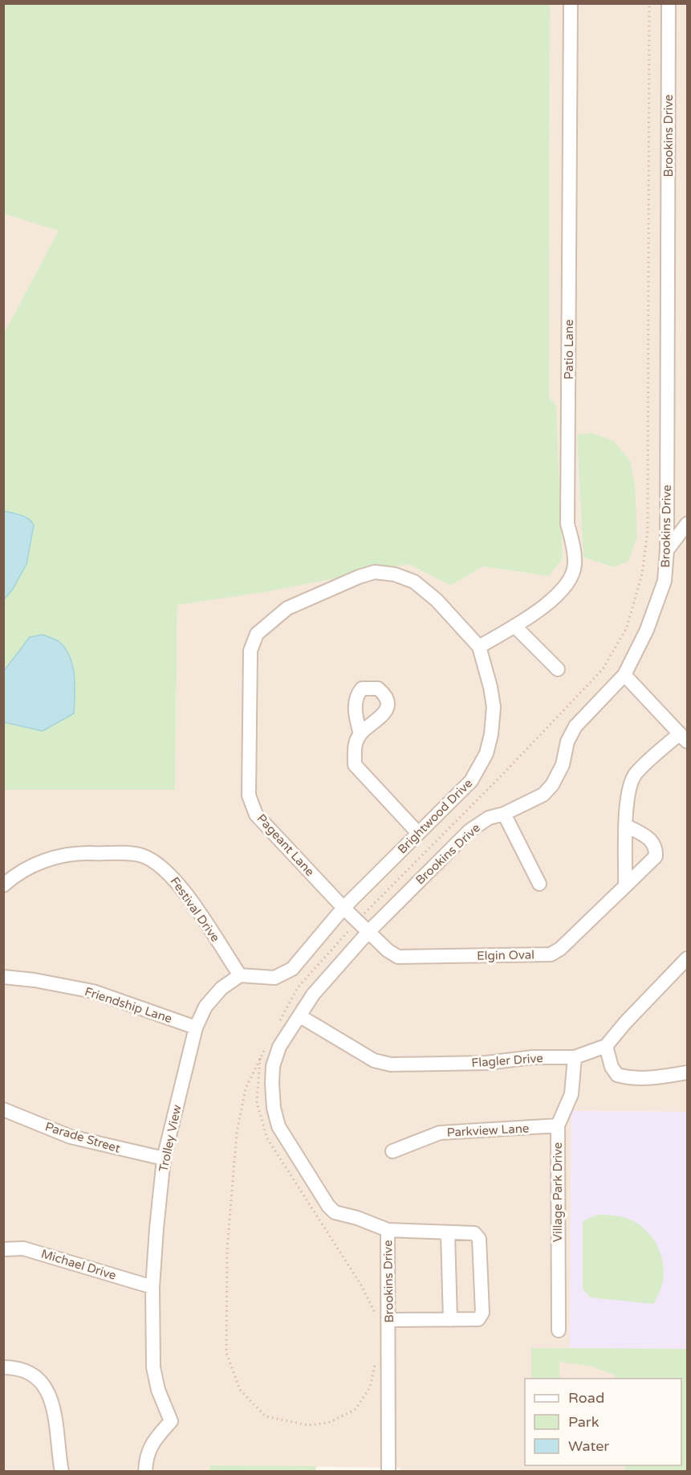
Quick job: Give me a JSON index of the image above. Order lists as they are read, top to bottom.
{
  "streets": {
    "street": [
      "Brookins Drive",
      "Patio Lane",
      "Brightwood Drive",
      "Pageant Lane",
      "Festival Drive",
      "Elgin Oval",
      "Friendship Lane",
      "Flagler Drive",
      "Parkview Lane",
      "Parade Street",
      "Trolley View",
      "Village Park Drive",
      "Michael Drive"
    ]
  },
  "crossings": [
    ["Brookins Drive", "Pageant Lane"],
    ["Brookins Drive", "Elgin Oval"],
    ["Brookins Drive", "Flagler Drive"],
    ["Patio Lane", "Brightwood Drive"],
    ["Brightwood Drive", "Pageant Lane"],
    ["Pageant Lane", "Elgin Oval"],
    ["Festival Drive", "Trolley View"],
    ["Friendship Lane", "Trolley View"],
    ["Flagler Drive", "Village Park Drive"],
    ["Parkview Lane", "Village Park Drive"],
    ["Parade Street", "Trolley View"],
    ["Trolley View", "Michael Drive"]
  ],
  "legend": ["Road", "Park", "Water"]
}
